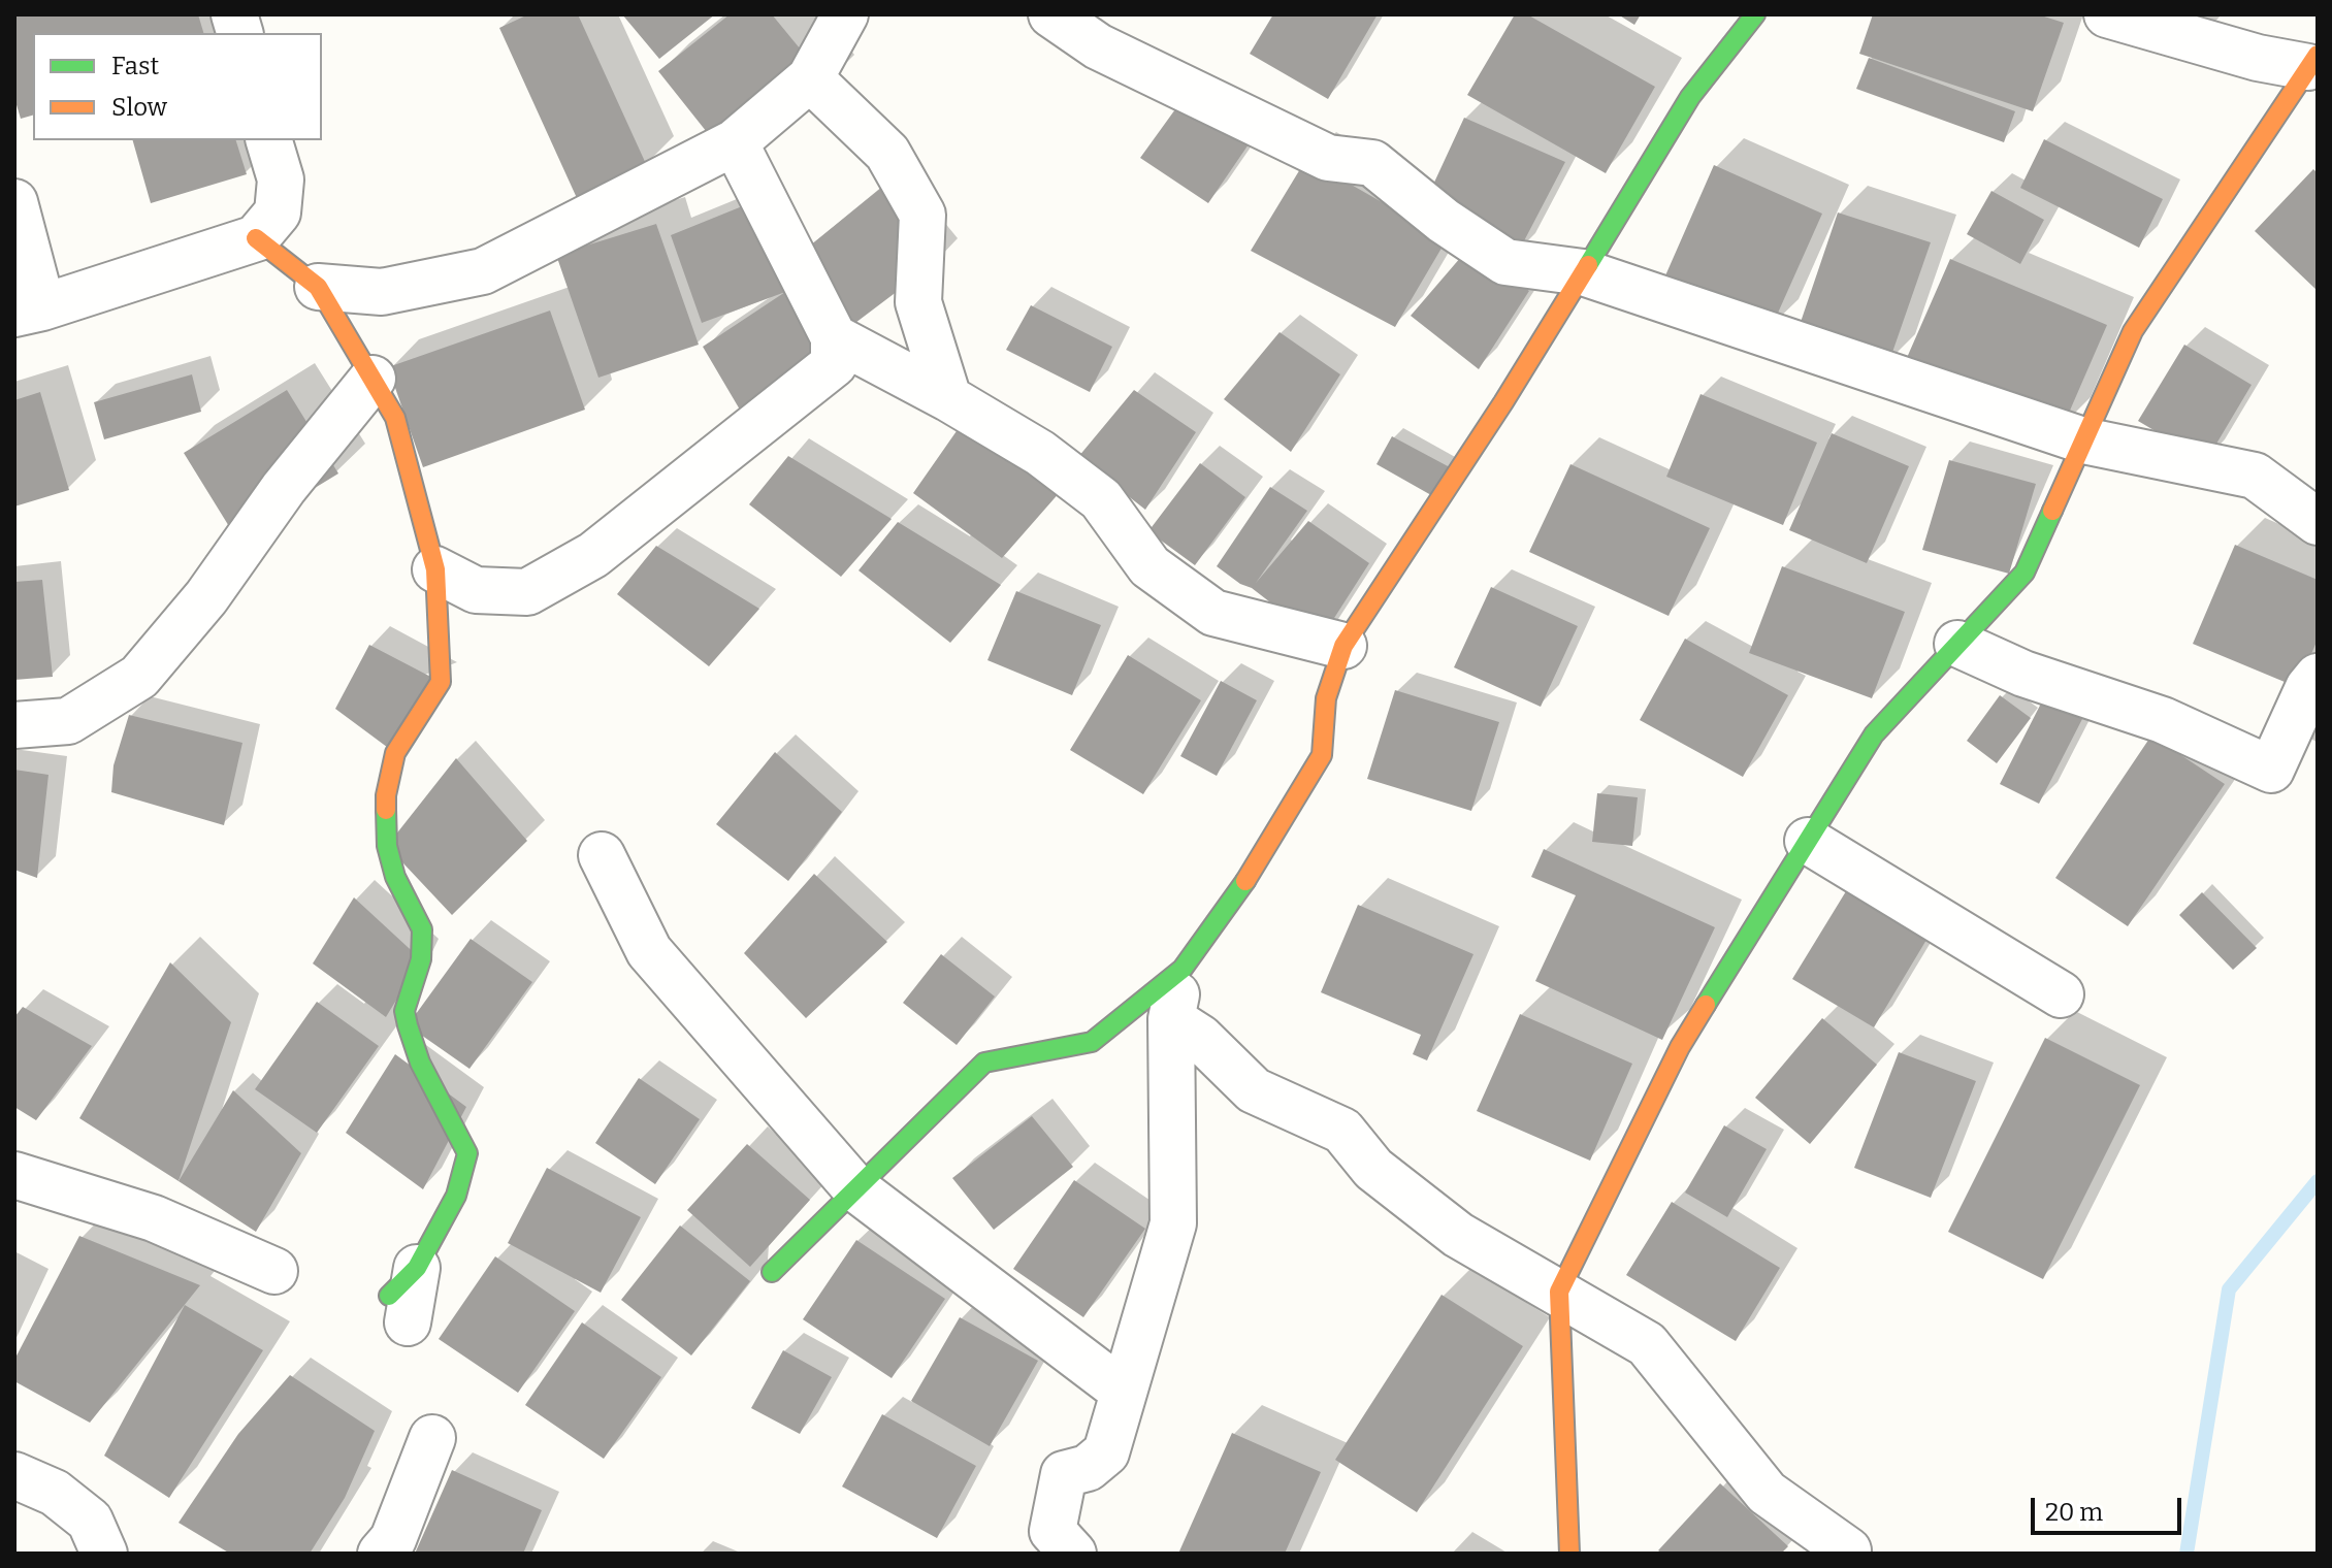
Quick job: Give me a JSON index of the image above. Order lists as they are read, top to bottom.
{
  "legend": ["Fast", "Slow"],
  "scale_bar": "20 m"
}
